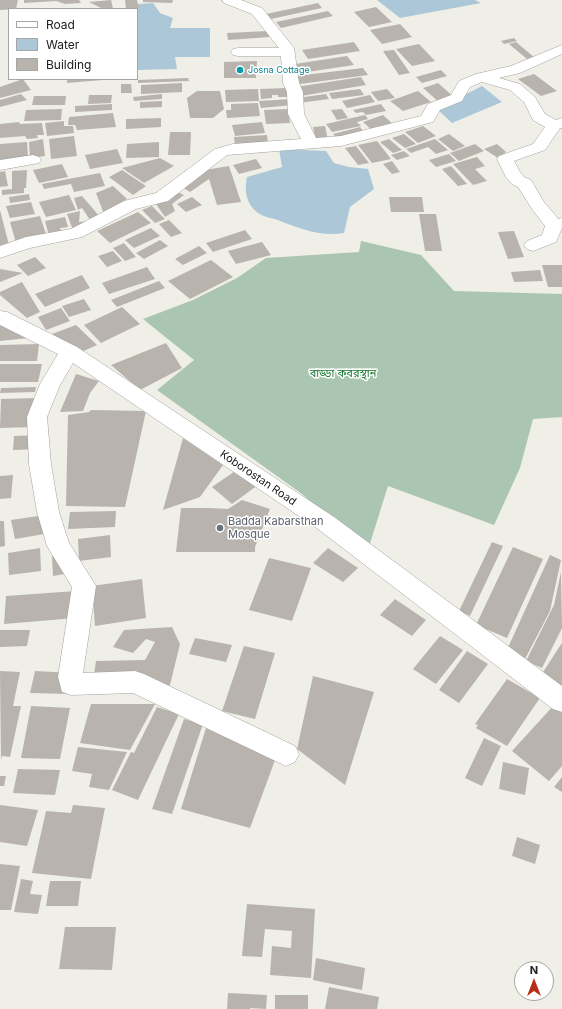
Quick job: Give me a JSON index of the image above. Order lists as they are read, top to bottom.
{
  "streets": {
    "street": ["Koborostan Road"]
  },
  "parks": ["বাড্ডা কবরস্থান"],
  "places": ["Josna Cottage", "Badda Kabarsthan Mosque"],
  "legend": ["Road", "Water", "Building"],
  "north": "top"
}
